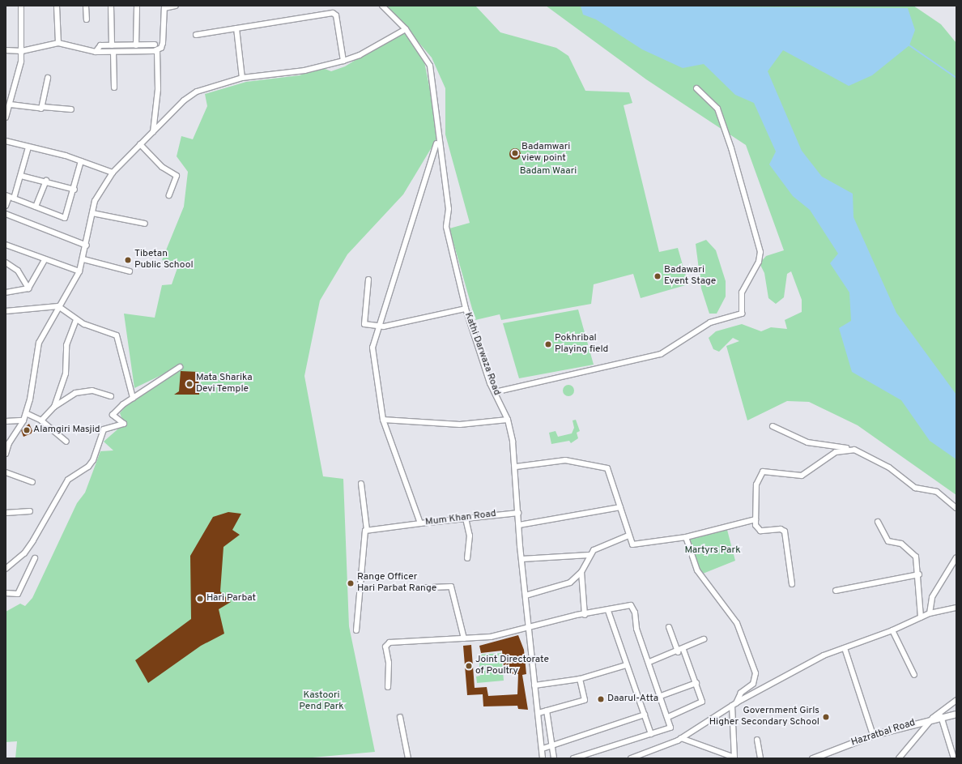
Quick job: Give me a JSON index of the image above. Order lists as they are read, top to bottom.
{
  "streets": {
    "main road": ["Hazratbal Road"],
    "street": ["Kathi Darwaza Road", "Mum Khan Road"]
  },
  "crossings": [
    ["Kathi Darwaza Road", "Mum Khan Road"]
  ],
  "parks": ["Badam Waari", "Martyrs Park", "Kastoori Pend Park"],
  "places": [
    "Badamwari view point",
    "Tibetan Public School",
    "Badawari Event Stage",
    "Pokhribal Playing field",
    "Mata Sharika Devi Temple",
    "Alamgiri Masjid",
    "Range Officer Hari Parbat Range",
    "Hari Parbat",
    "Joint Directorate of Poultry",
    "Daarul-Atta",
    "Government Girls Higher Secondary School"
  ]
}
